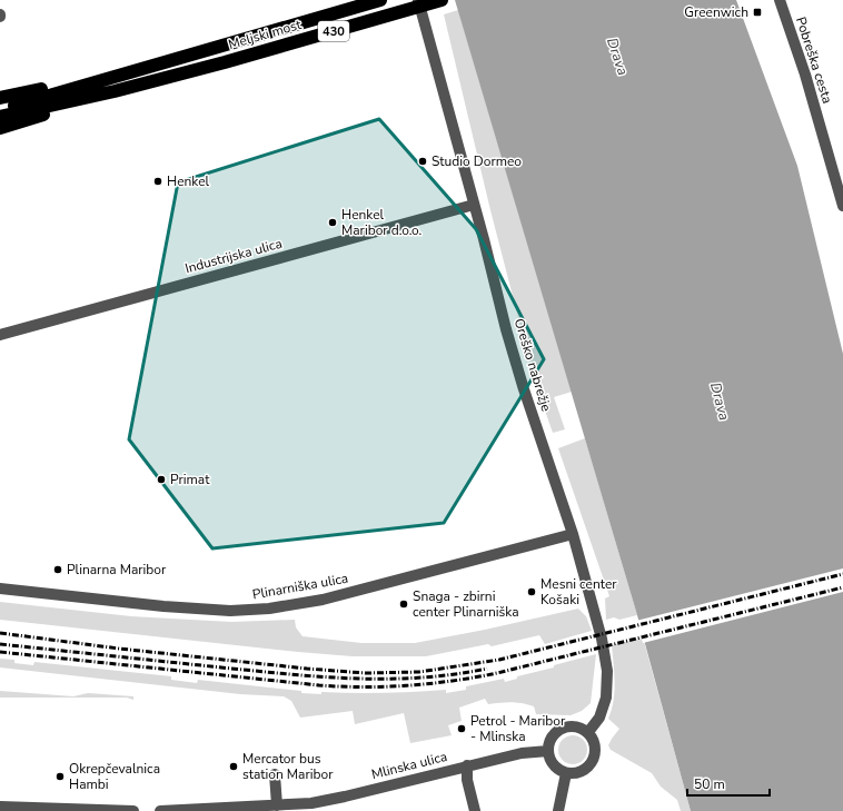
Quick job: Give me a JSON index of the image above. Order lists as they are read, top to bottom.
{
  "streets": {
    "highway": ["430", "Meljski most"],
    "street": [
      "Pobreška cesta",
      "Industrijska ulica",
      "Oreško nabrežje",
      "Plinarniška ulica",
      "Mlinska ulica"
    ]
  },
  "crossings": [
    ["430", "Meljski most"],
    ["Industrijska ulica", "Oreško nabrežje"],
    ["Oreško nabrežje", "Plinarniška ulica"],
    ["Oreško nabrežje", "Mlinska ulica"]
  ],
  "water": ["Drava"],
  "places": {
    "transit": ["Greenwich"],
    "other": [
      "Studio Dormeo",
      "Henkel",
      "Henkel Maribor d.o.o.",
      "Primat",
      "Plinarna Maribor",
      "Mesni center Košaki",
      "Snaga - zbirni center Plinarniška",
      "Petrol - Maribor - Mlinska",
      "Mercator bus station Maribor",
      "Okrepčevalnica Hambi"
    ]
  },
  "scale_bar": "50 m"
}
